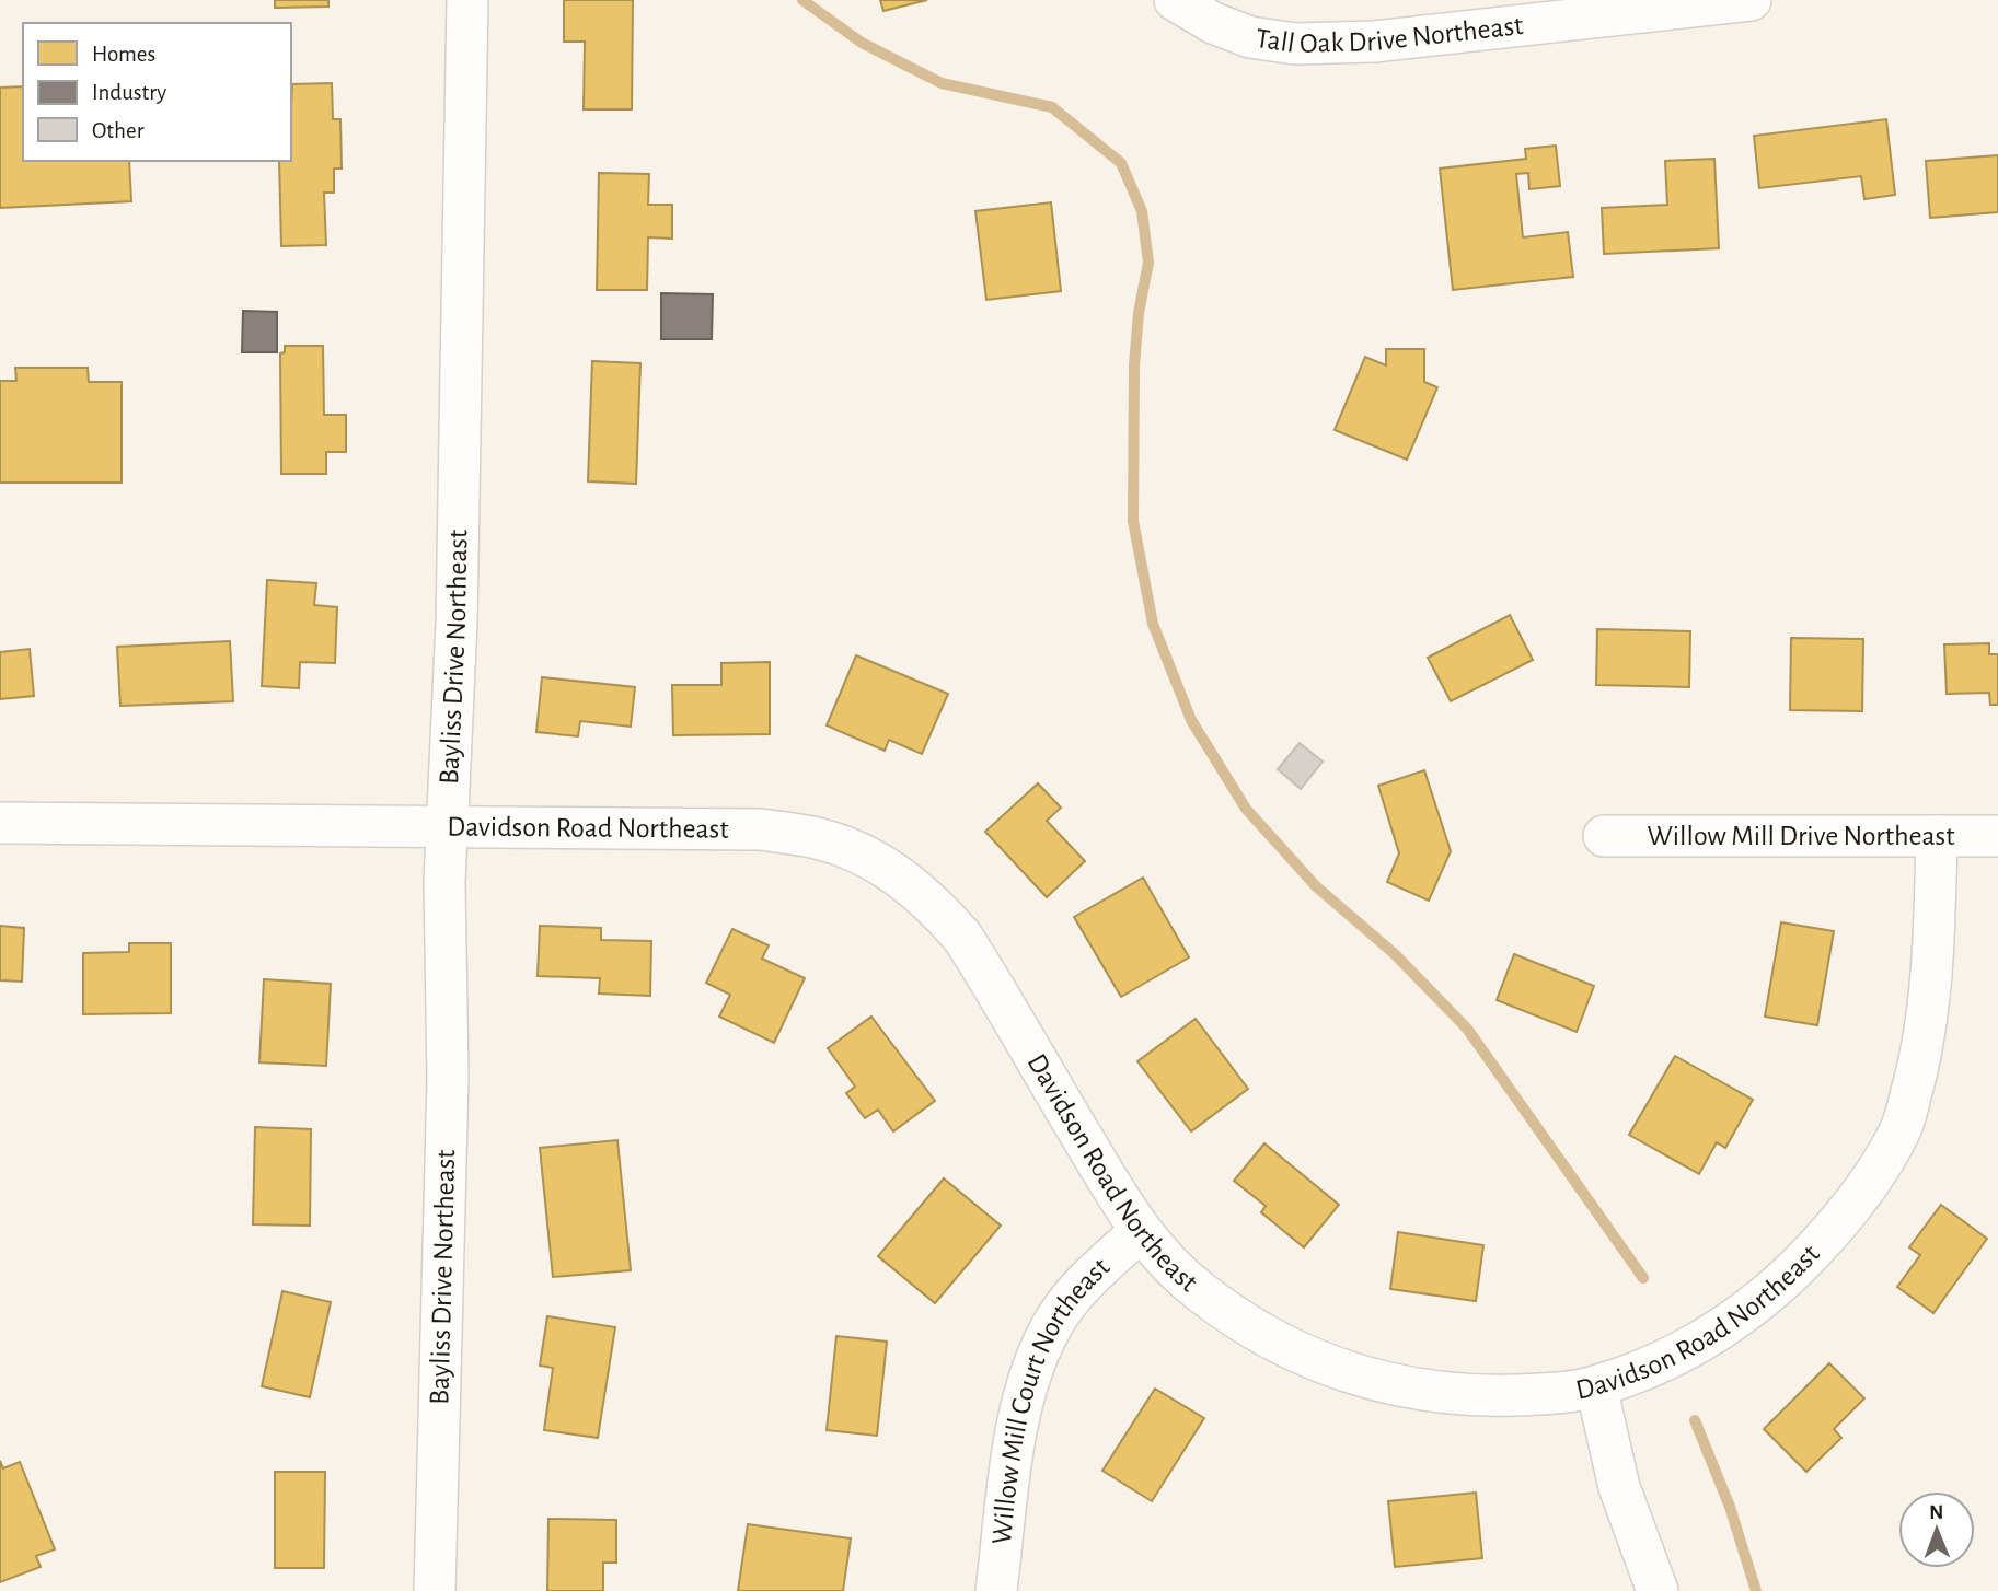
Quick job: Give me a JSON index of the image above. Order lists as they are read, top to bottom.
{
  "streets": {
    "street": [
      "Tall Oak Drive Northeast",
      "Bayliss Drive Northeast",
      "Davidson Road Northeast",
      "Willow Mill Drive Northeast",
      "Willow Mill Court Northeast"
    ]
  },
  "crossings": [
    ["Bayliss Drive Northeast", "Davidson Road Northeast"],
    ["Davidson Road Northeast", "Willow Mill Drive Northeast"],
    ["Davidson Road Northeast", "Willow Mill Court Northeast"]
  ],
  "legend": ["Homes", "Industry", "Other"],
  "north": "top"
}
